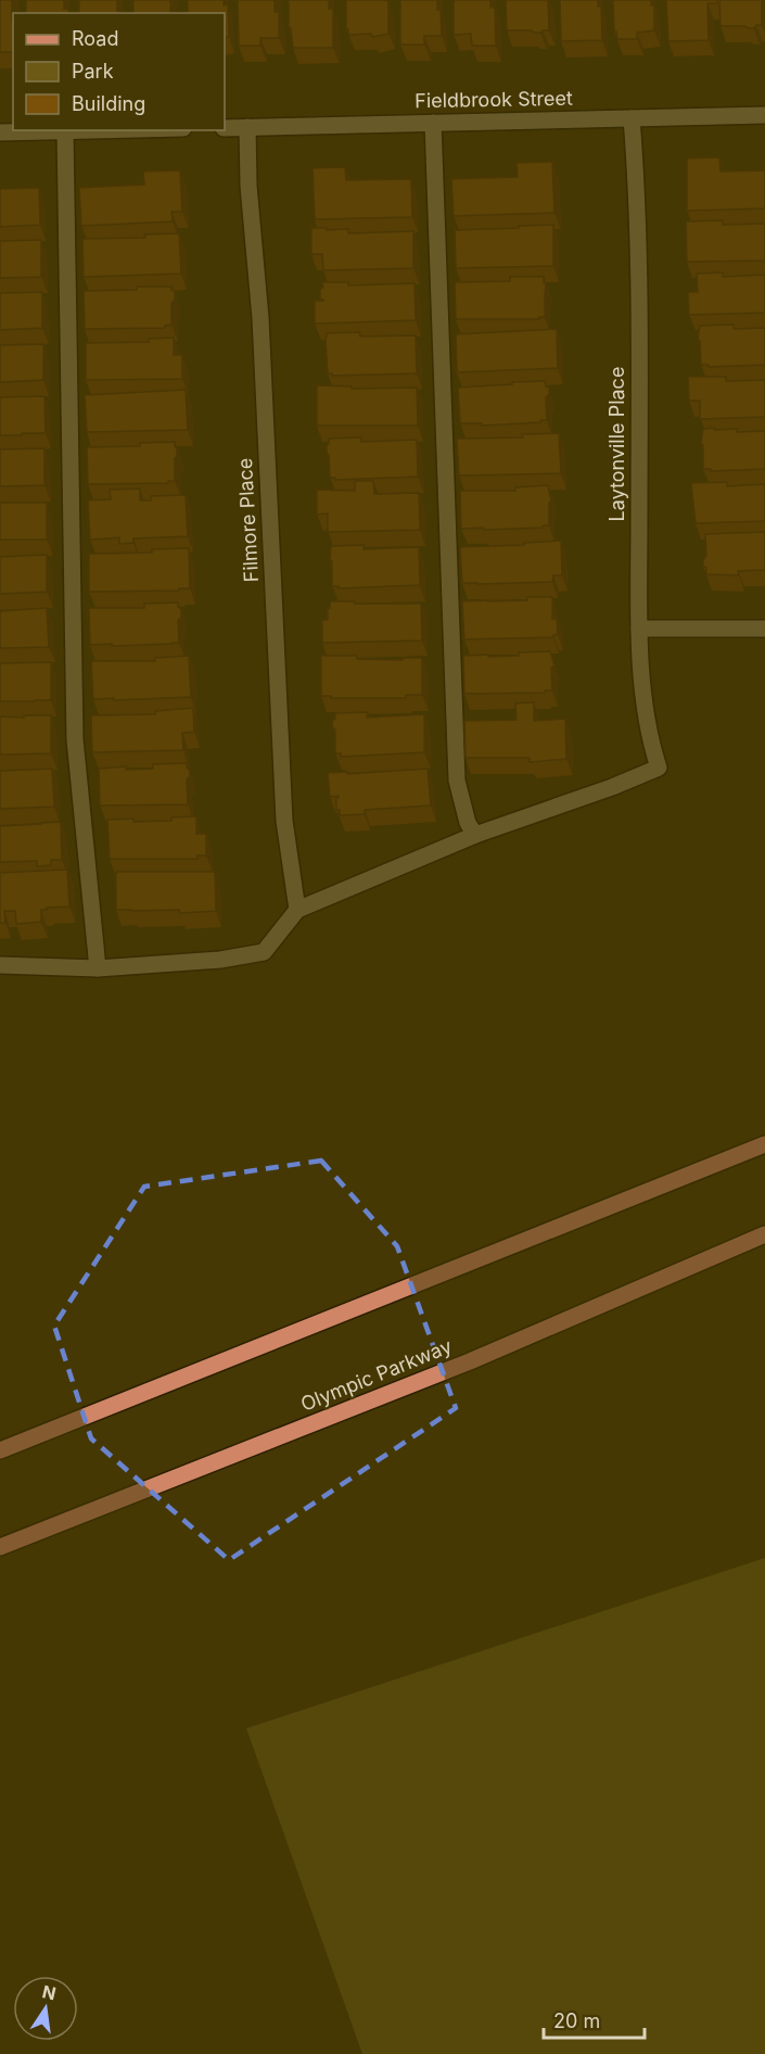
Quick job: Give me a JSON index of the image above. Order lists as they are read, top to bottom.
{
  "streets": {
    "main road": ["Olympic Parkway"],
    "street": ["Fieldbrook Street", "Laytonville Place", "Filmore Place"]
  },
  "crossings": [
    ["Fieldbrook Street", "Laytonville Place"],
    ["Fieldbrook Street", "Filmore Place"]
  ],
  "legend": ["Road", "Park", "Building"],
  "scale_bar": "20 m",
  "north": "top"
}
